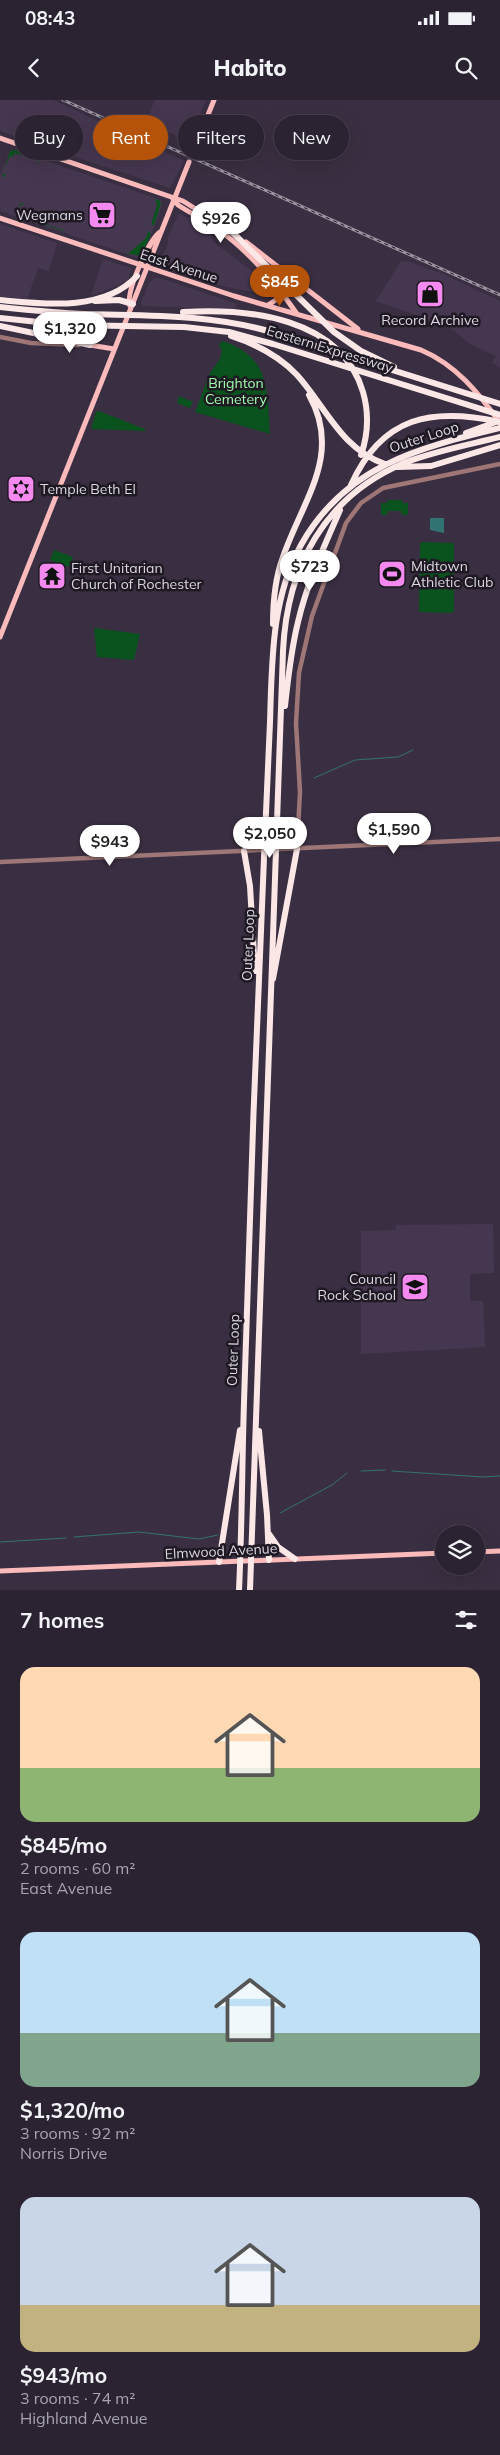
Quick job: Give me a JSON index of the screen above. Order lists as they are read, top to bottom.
{
  "streets": {
    "highway": ["Eastern Expressway", "Outer Loop"],
    "main road": ["East Avenue", "Elmwood Avenue"]
  },
  "crossings": [
    ["East Avenue", "Eastern Expressway"]
  ],
  "parks": ["Brighton Cemetery"],
  "places": {
    "supermarket": ["Wegmans"],
    "shop": ["Record Archive"],
    "synagogue": ["Temple Beth El"],
    "sports": ["Midtown Athletic Club"],
    "temple": ["First Unitarian Church of Rochester"],
    "school or university": ["Council Rock School"]
  },
  "page": {
    "status": "08:43",
    "header": "Habito",
    "chip": [
      "Buy",
      "Rent",
      "Filters",
      "New"
    ],
    "price": [
      "$926",
      "$845",
      "$1,320",
      "$723",
      "$1,590",
      "$2,050",
      "$943"
    ],
    "heading": "7 homes",
    "list": [
      {
        "name": "$845/mo",
        "note": "2 rooms · 60 m² · East Avenue"
      },
      {
        "name": "$1,320/mo",
        "note": "3 rooms · 92 m² · Norris Drive"
      },
      {
        "name": "$943/mo",
        "note": "3 rooms · 74 m² · Highland Avenue"
      }
    ]
  }
}
